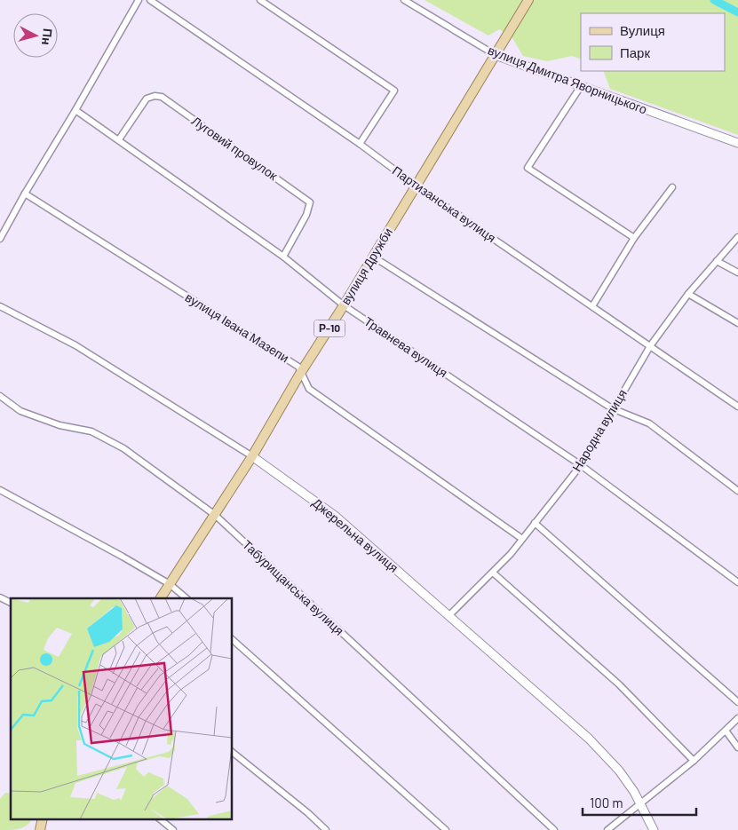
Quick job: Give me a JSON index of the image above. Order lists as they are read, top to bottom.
{
  "streets": {
    "main road": ["вулиця Дружби", "Р-10"],
    "street": [
      "вулиця Дмитра Яворницького",
      "Луговий провулок",
      "Партизанська вулиця",
      "вулиця Івана Мазепи",
      "Травнева вулиця",
      "Народна вулиця",
      "Джерельна вулиця",
      "Табурищанська вулиця"
    ]
  },
  "crossings": [
    ["вулиця Дмитра Яворницького", "вулиця Дружби"],
    ["Луговий провулок", "Травнева вулиця"],
    ["Партизанська вулиця", "вулиця Дружби"],
    ["Партизанська вулиця", "Народна вулиця"],
    ["вулиця Дружби", "вулиця Івана Мазепи"],
    ["вулиця Дружби", "Травнева вулиця"],
    ["вулиця Дружби", "Джерельна вулиця"],
    ["вулиця Дружби", "Табурищанська вулиця"],
    ["вулиця Івана Мазепи", "Народна вулиця"],
    ["Травнева вулиця", "Народна вулиця"],
    ["Народна вулиця", "Джерельна вулиця"]
  ],
  "legend": ["Вулиця", "Парк"],
  "scale_bar": "100 m",
  "north": "right"
}
